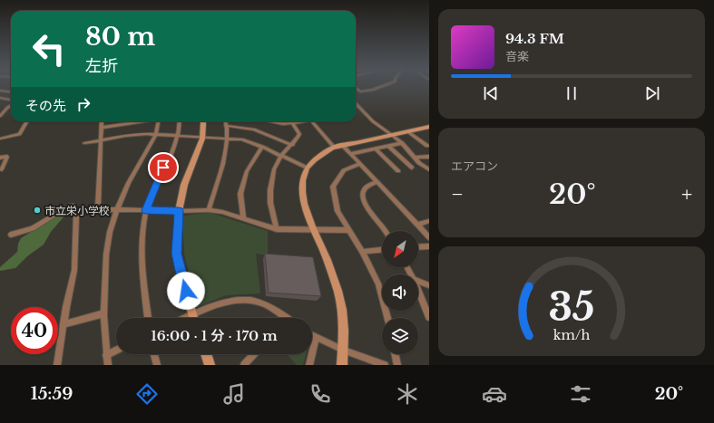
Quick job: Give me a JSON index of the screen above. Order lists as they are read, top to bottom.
{
  "places": ["市立栄小学校"],
  "north": "bottom left",
  "page": {
    "turn": ["80 m", "左折"],
    "song": ["94.3 FM", "音楽"],
    "then": "その先",
    "tile": "エアコン",
    "heat": ["−", "20°", "+"],
    "limit": "40",
    "trip": "16:00 · 1 分 · 170 m",
    "tabs": ["15:59", "20°"],
    "gauge": ["35", "km/h"]
  }
}
